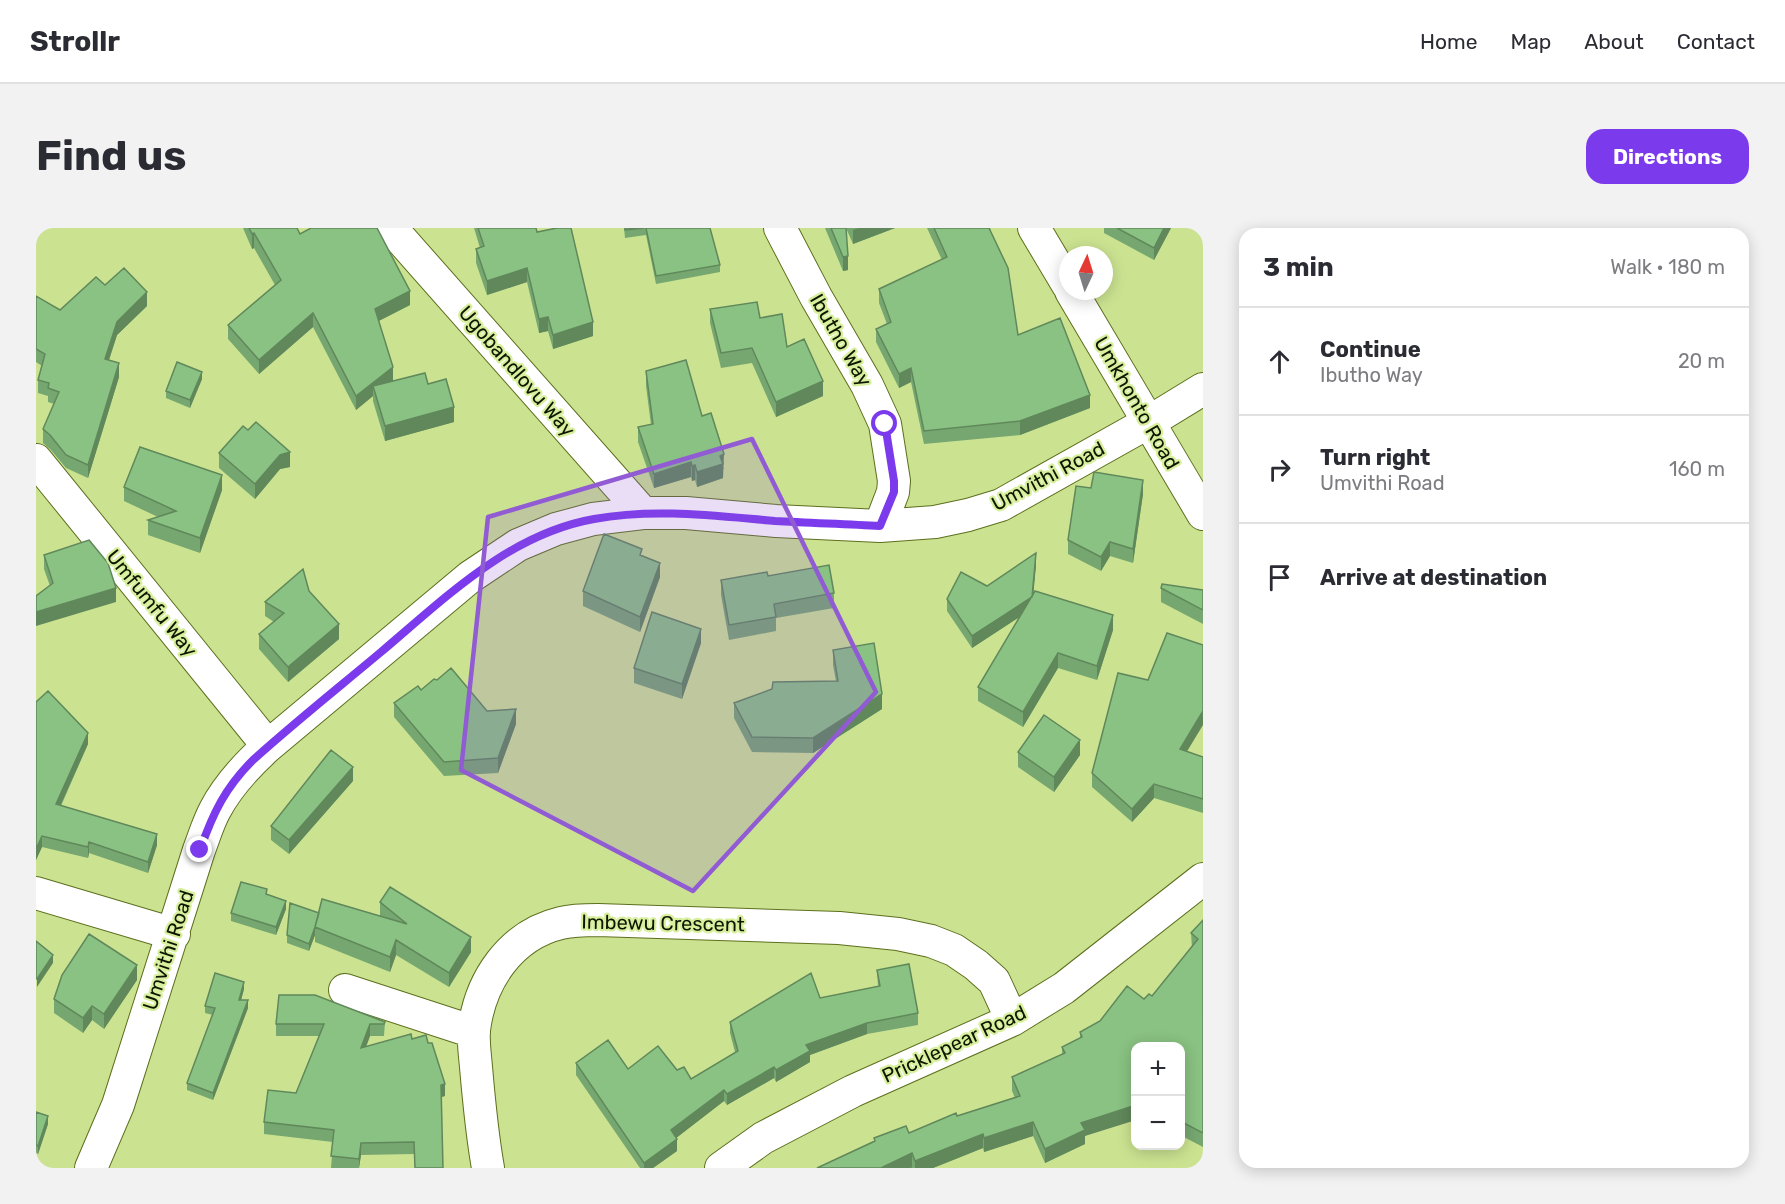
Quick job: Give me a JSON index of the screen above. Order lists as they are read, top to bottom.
{
  "streets": {
    "street": [
      "Ibutho Way",
      "Ugobandlovu Way",
      "Umkhonto Road",
      "Umvithi Road",
      "Umfumfu Way",
      "Imbewu Crescent",
      "Pricklepear Road"
    ]
  },
  "crossings": [
    ["Ibutho Way", "Umvithi Road"],
    ["Ugobandlovu Way", "Umvithi Road"],
    ["Umkhonto Road", "Umvithi Road"],
    ["Umvithi Road", "Umfumfu Way"],
    ["Imbewu Crescent", "Pricklepear Road"]
  ],
  "north": "top",
  "page": {
    "header": "Strollr",
    "nav": [
      "Home",
      "Map",
      "About",
      "Contact"
    ],
    "buttons": "Directions",
    "title": "Find us",
    "heading": ["3 min", "Walk · 180 m"],
    "list": [
      ["Continue", "Ibutho Way", "20 m"],
      ["Turn right", "Umvithi Road", "160 m"],
      "Arrive at destination"
    ],
    "map_buttons": ["+", "−"]
  }
}
